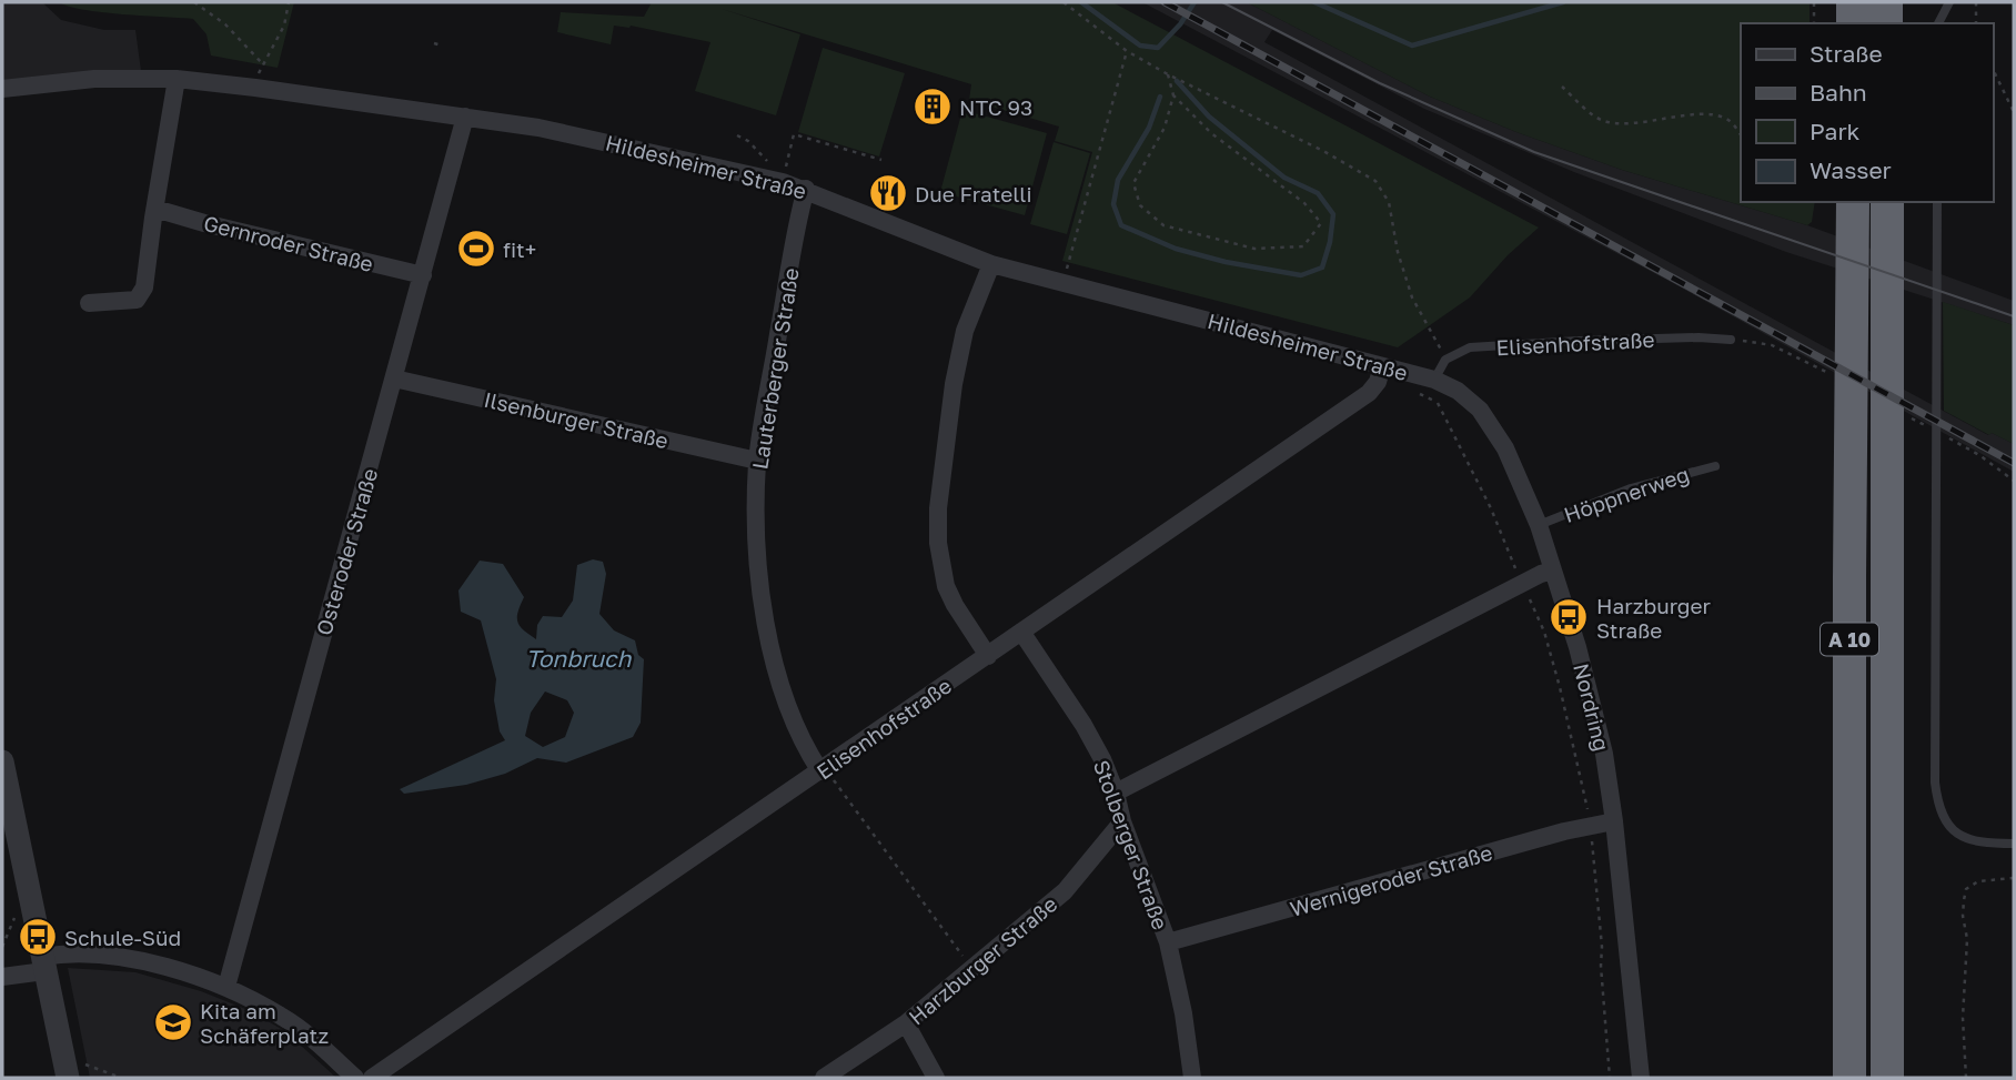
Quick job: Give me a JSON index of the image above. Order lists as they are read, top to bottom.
{
  "streets": {
    "highway": ["A 10"],
    "street": [
      "Hildesheimer Straße",
      "Gernroder Straße",
      "Elisenhofstraße",
      "Lauterberger Straße",
      "Ilsenburger Straße",
      "Osteroder Straße",
      "Nordring",
      "Stolberger Straße",
      "Wernigeroder Straße",
      "Harzburger Straße"
    ],
    "lane": ["Höppnerweg"]
  },
  "crossings": [
    ["Hildesheimer Straße", "Elisenhofstraße"],
    ["Hildesheimer Straße", "Lauterberger Straße"],
    ["Hildesheimer Straße", "Osteroder Straße"],
    ["Hildesheimer Straße", "Nordring"],
    ["Gernroder Straße", "Osteroder Straße"],
    ["Elisenhofstraße", "Lauterberger Straße"],
    ["Elisenhofstraße", "Stolberger Straße"],
    ["Lauterberger Straße", "Ilsenburger Straße"],
    ["Ilsenburger Straße", "Osteroder Straße"],
    ["Höppnerweg", "Nordring"],
    ["Nordring", "Wernigeroder Straße"],
    ["Stolberger Straße", "Wernigeroder Straße"],
    ["Stolberger Straße", "Harzburger Straße"]
  ],
  "water": ["Tonbruch"],
  "places": {
    "building": ["NTC 93"],
    "restaurant": ["Due Fratelli"],
    "sports": ["fit+"],
    "bus stop": ["Harzburger Straße", "Schule-Süd"],
    "school or university": ["Kita am Schäferplatz"]
  },
  "legend": [
    "Straße",
    "Bahn",
    "Park",
    "Wasser"
  ]
}
